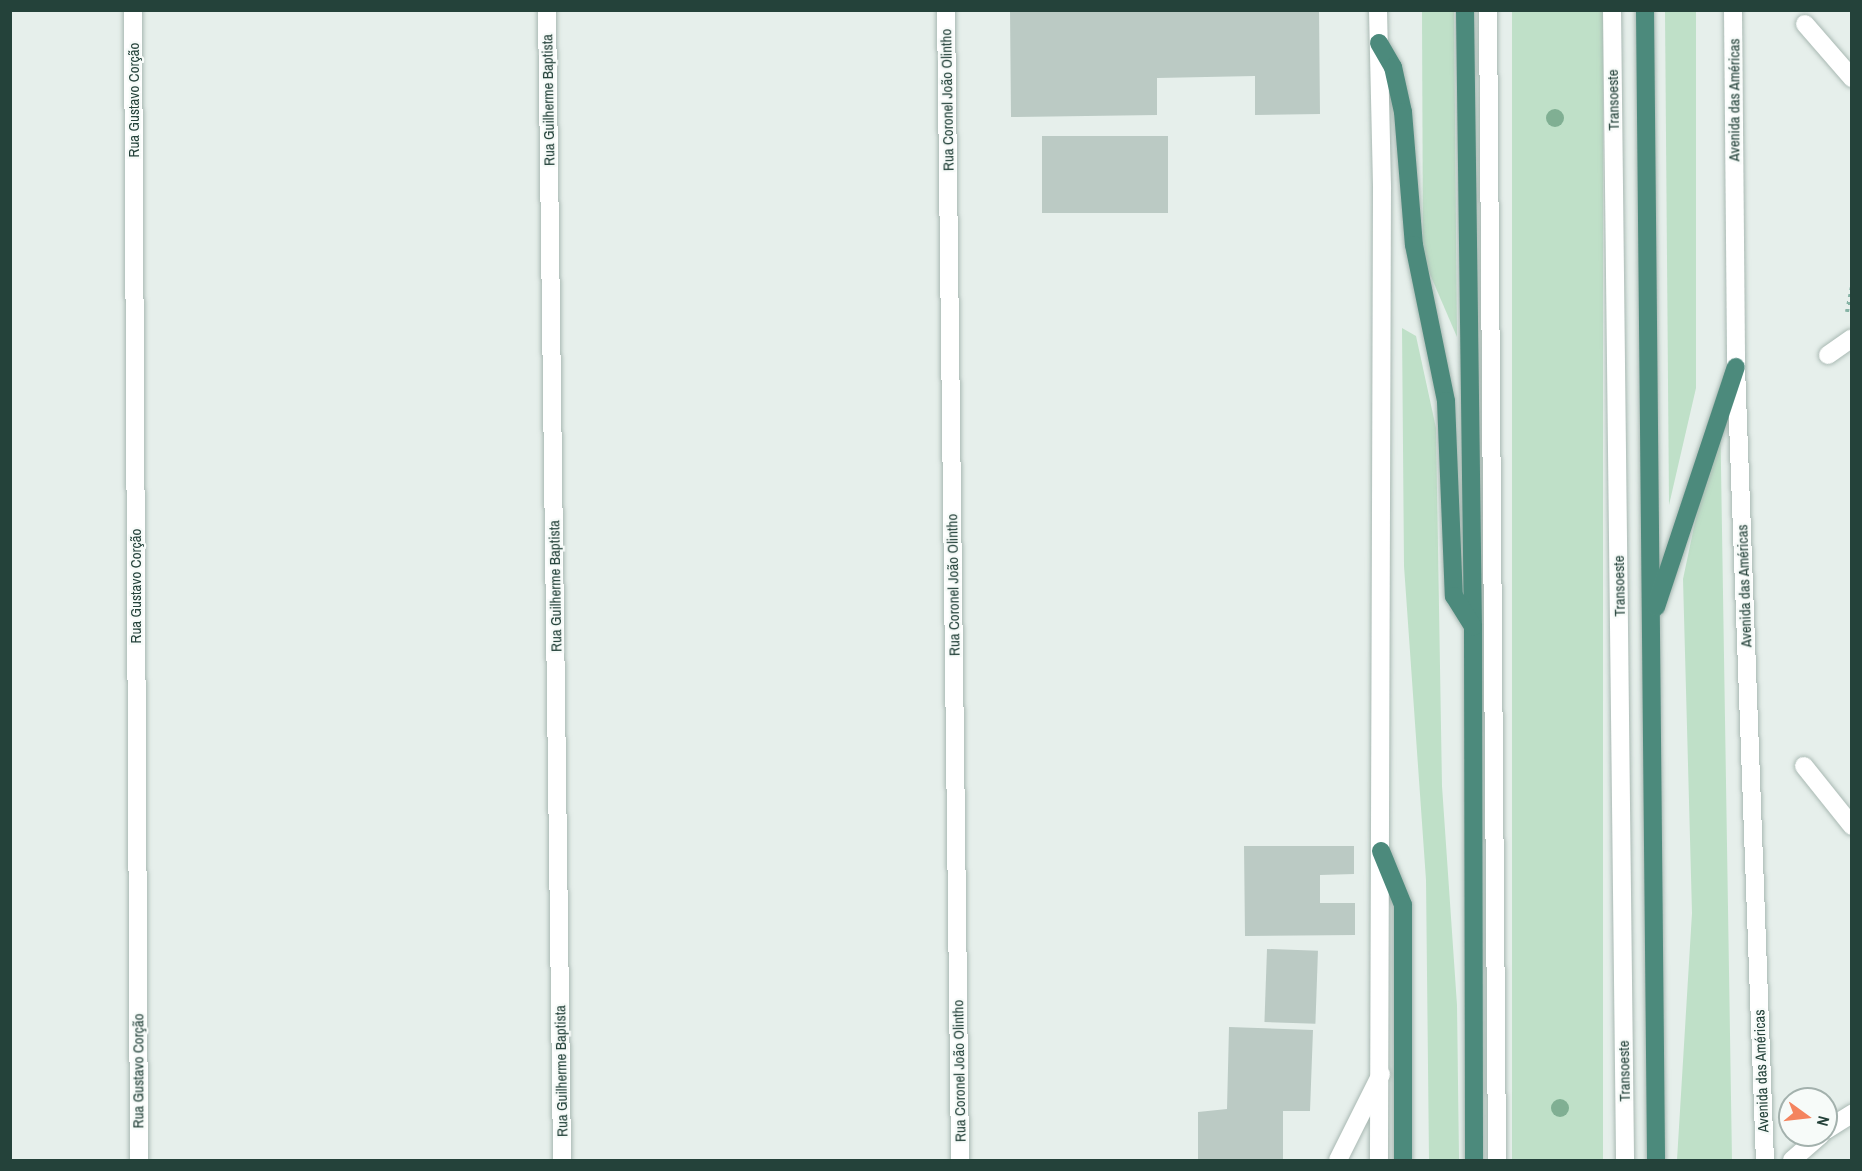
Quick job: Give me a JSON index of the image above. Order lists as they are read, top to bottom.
{
  "streets": {
    "street": [
      "Rua Gustavo Corção",
      "Rua Guilherme Baptista",
      "Rua Coronel João Olintho",
      "Transoeste",
      "Avenida das Américas"
    ]
  },
  "north": "right"
}
